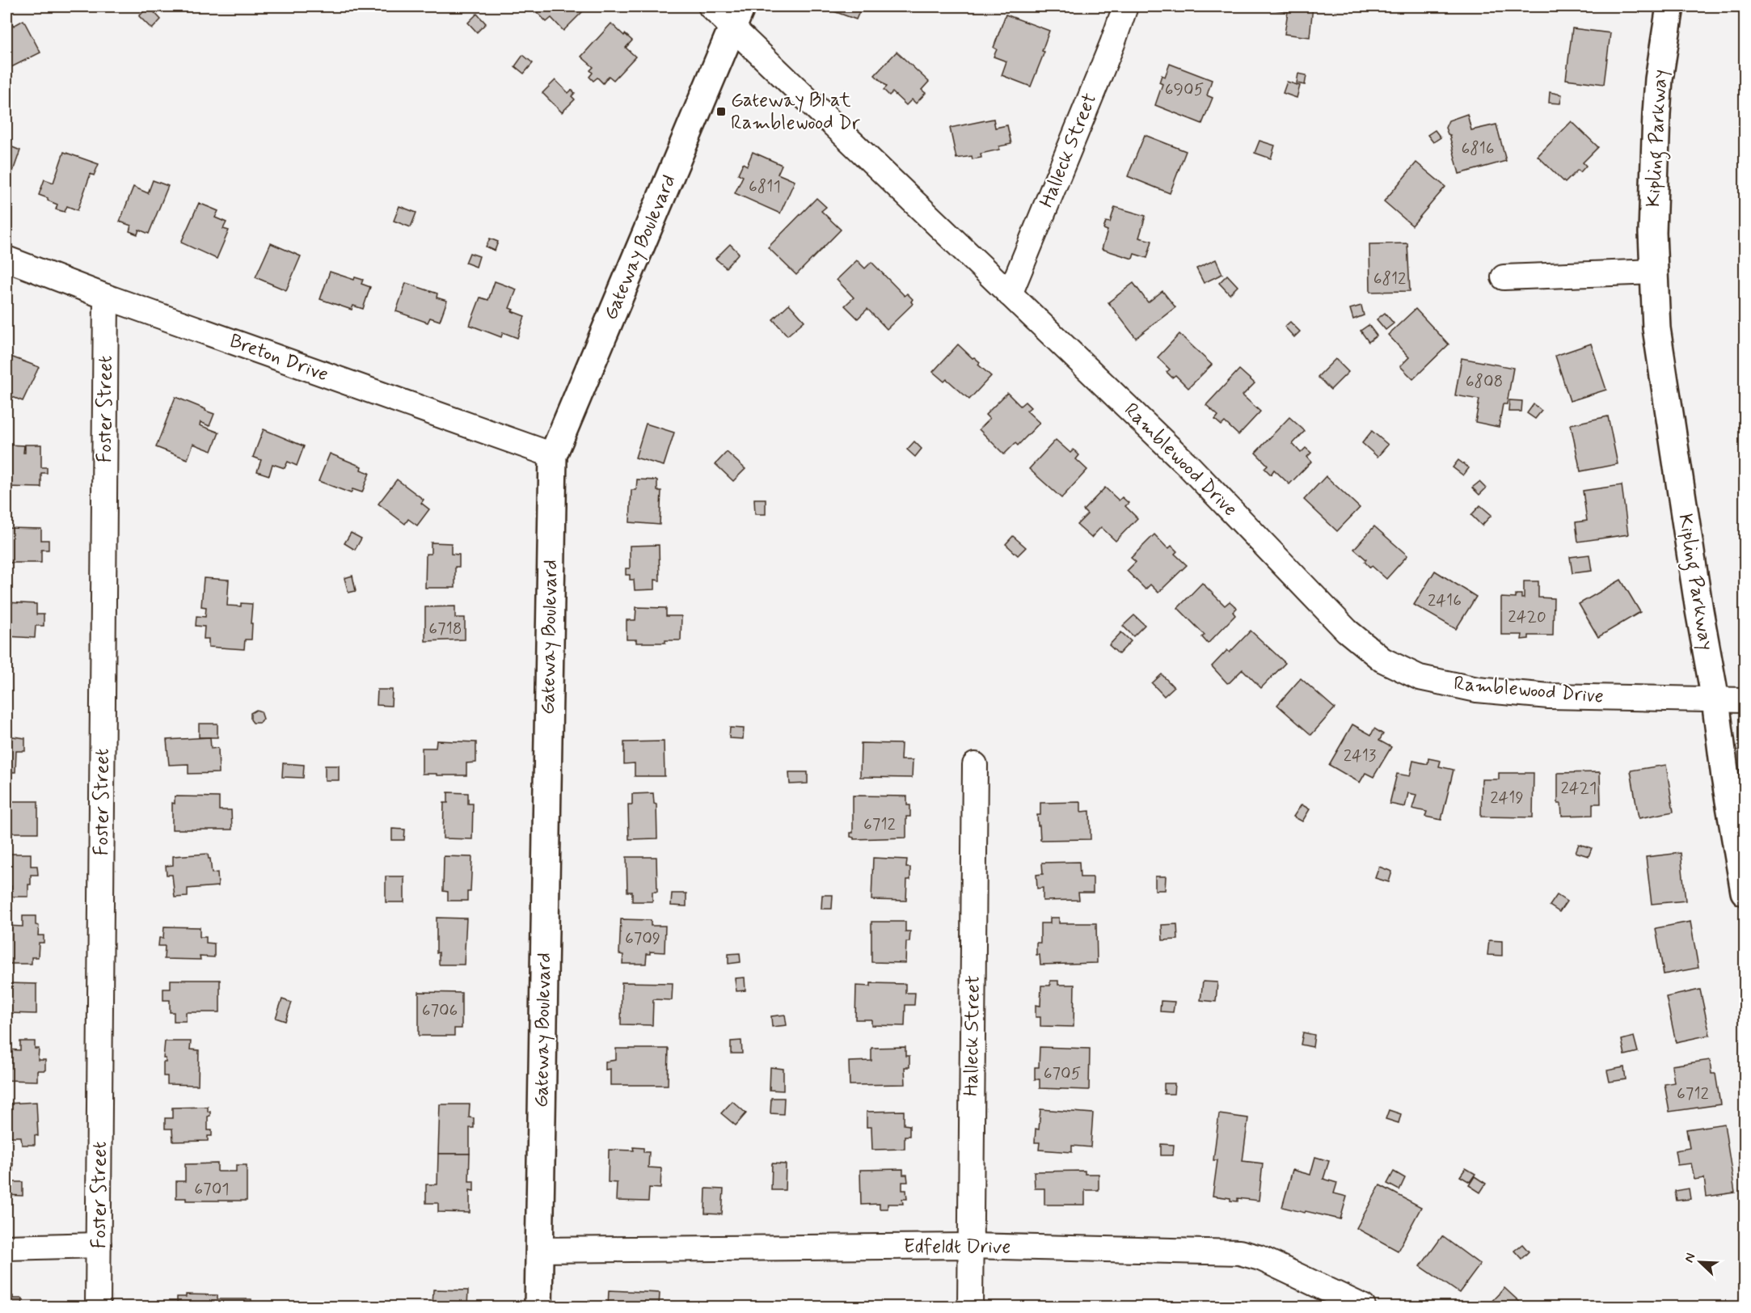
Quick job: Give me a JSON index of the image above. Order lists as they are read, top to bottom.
{
  "streets": {
    "street": [
      "Kipling Parkway",
      "Halleck Street",
      "Gateway Boulevard",
      "Breton Drive",
      "Foster Street",
      "Ramblewood Drive",
      "Edfeldt Drive"
    ]
  },
  "crossings": [
    ["Kipling Parkway", "Ramblewood Drive"],
    ["Halleck Street", "Ramblewood Drive"],
    ["Halleck Street", "Edfeldt Drive"],
    ["Gateway Boulevard", "Breton Drive"],
    ["Gateway Boulevard", "Ramblewood Drive"],
    ["Gateway Boulevard", "Edfeldt Drive"],
    ["Breton Drive", "Foster Street"]
  ],
  "places": {
    "transit": ["Gateway Bl at Ramblewood Dr"]
  },
  "house_numbers": [
    "6905",
    "6816",
    "6811",
    "6812",
    "6808",
    "2416",
    "2420",
    "6718",
    "2413",
    "2421",
    "2419",
    "6712",
    "6709",
    "6706",
    "6705",
    "6712",
    "6701"
  ],
  "north": "top left"
}
